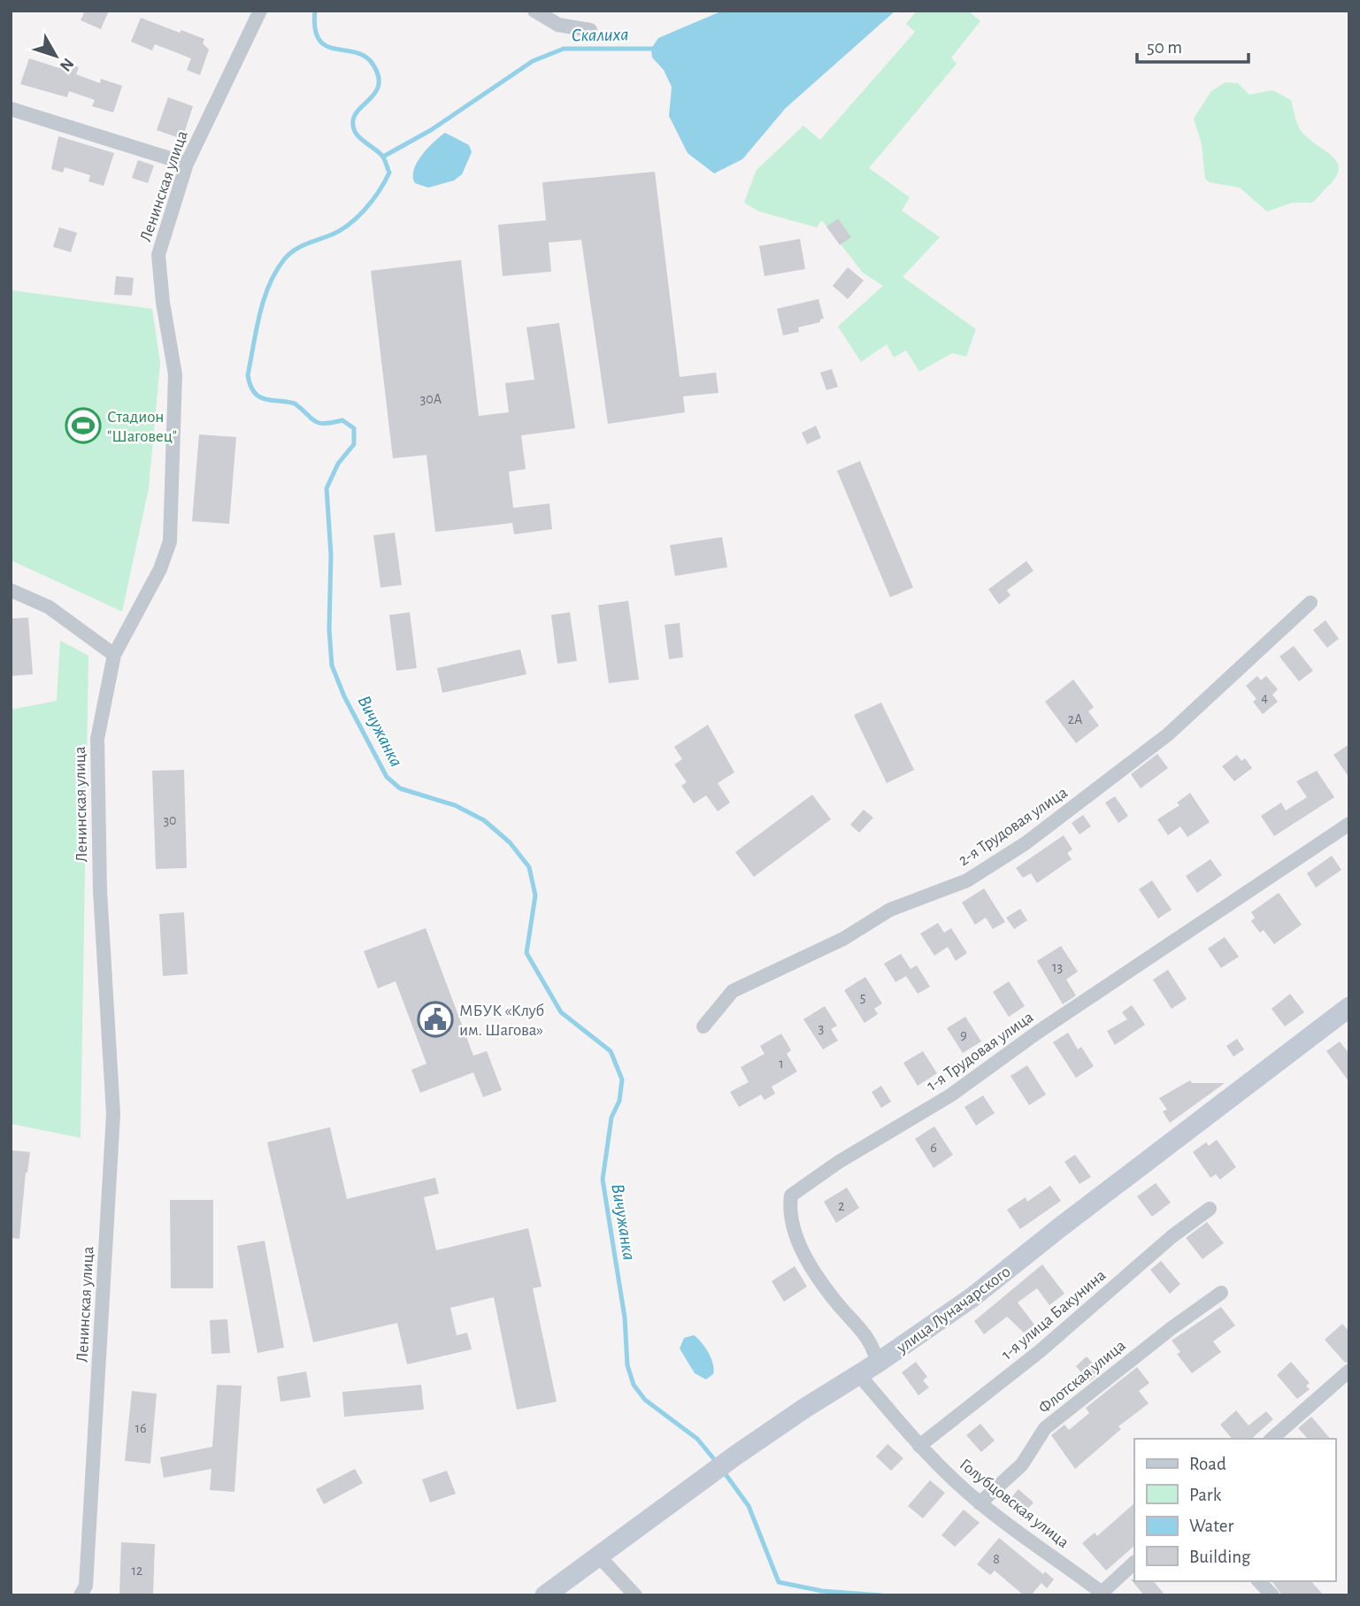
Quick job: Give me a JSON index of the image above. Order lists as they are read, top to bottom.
{
  "streets": {
    "main road": ["улица Луначарского"],
    "street": [
      "Ленинская улица",
      "2-я Трудовая улица",
      "1-я Трудовая улица",
      "1-я улица Бакунина",
      "Флотская улица",
      "Голубцовская улица"
    ]
  },
  "crossings": [
    ["1-я Трудовая улица", "улица Луначарского"],
    ["улица Луначарского", "Голубцовская улица"],
    ["1-я улица Бакунина", "Голубцовская улица"],
    ["Флотская улица", "Голубцовская улица"]
  ],
  "water": ["Скалиха", "Вичужанка"],
  "places": {
    "sports": ["Стадион \"Шаговец\""],
    "public building": ["МБУК «Клуб им. Шагова»"]
  },
  "house_numbers": [
    "30А",
    "4",
    "2А",
    "30",
    "13",
    "5",
    "3",
    "9",
    "1",
    "6",
    "2",
    "16",
    "8",
    "12"
  ],
  "legend": [
    "Road",
    "Park",
    "Water",
    "Building"
  ],
  "scale_bar": "50 m",
  "north": "bottom right"
}
